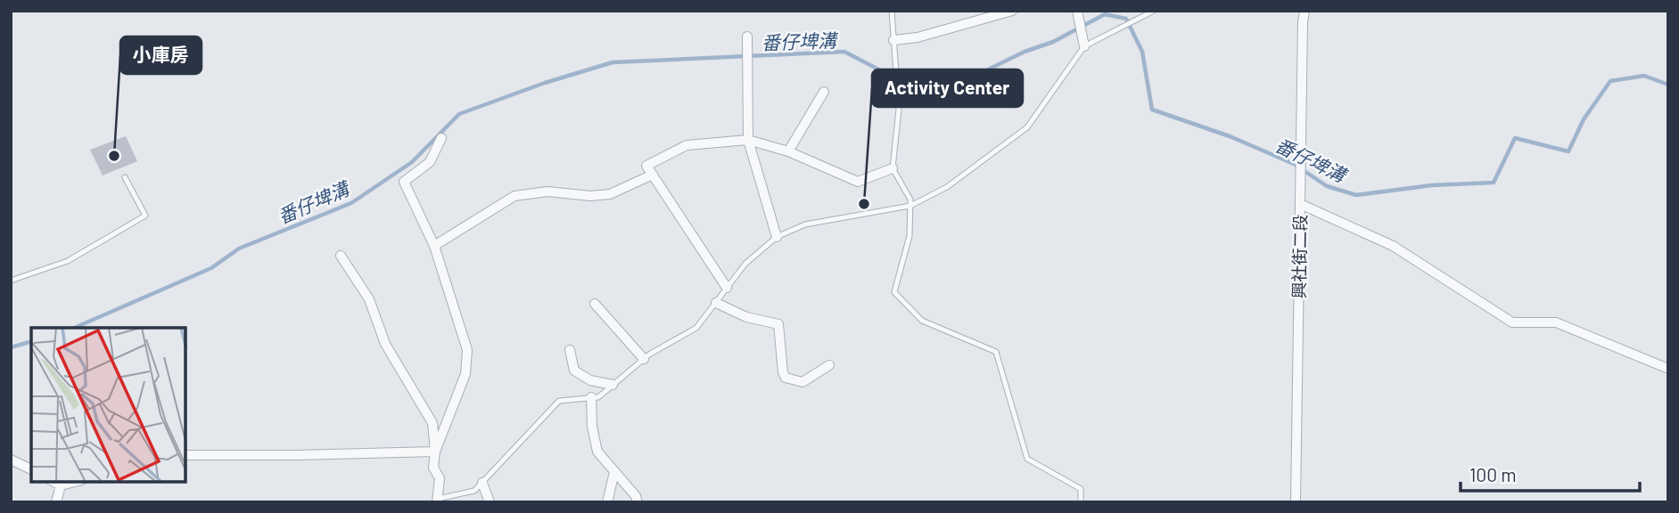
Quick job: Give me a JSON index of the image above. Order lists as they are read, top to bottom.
{
  "streets": {
    "street": ["興社街二段"]
  },
  "water": ["番仔埤溝"],
  "places": ["小庫房", "Activity Center"],
  "scale_bar": "100 m"
}
